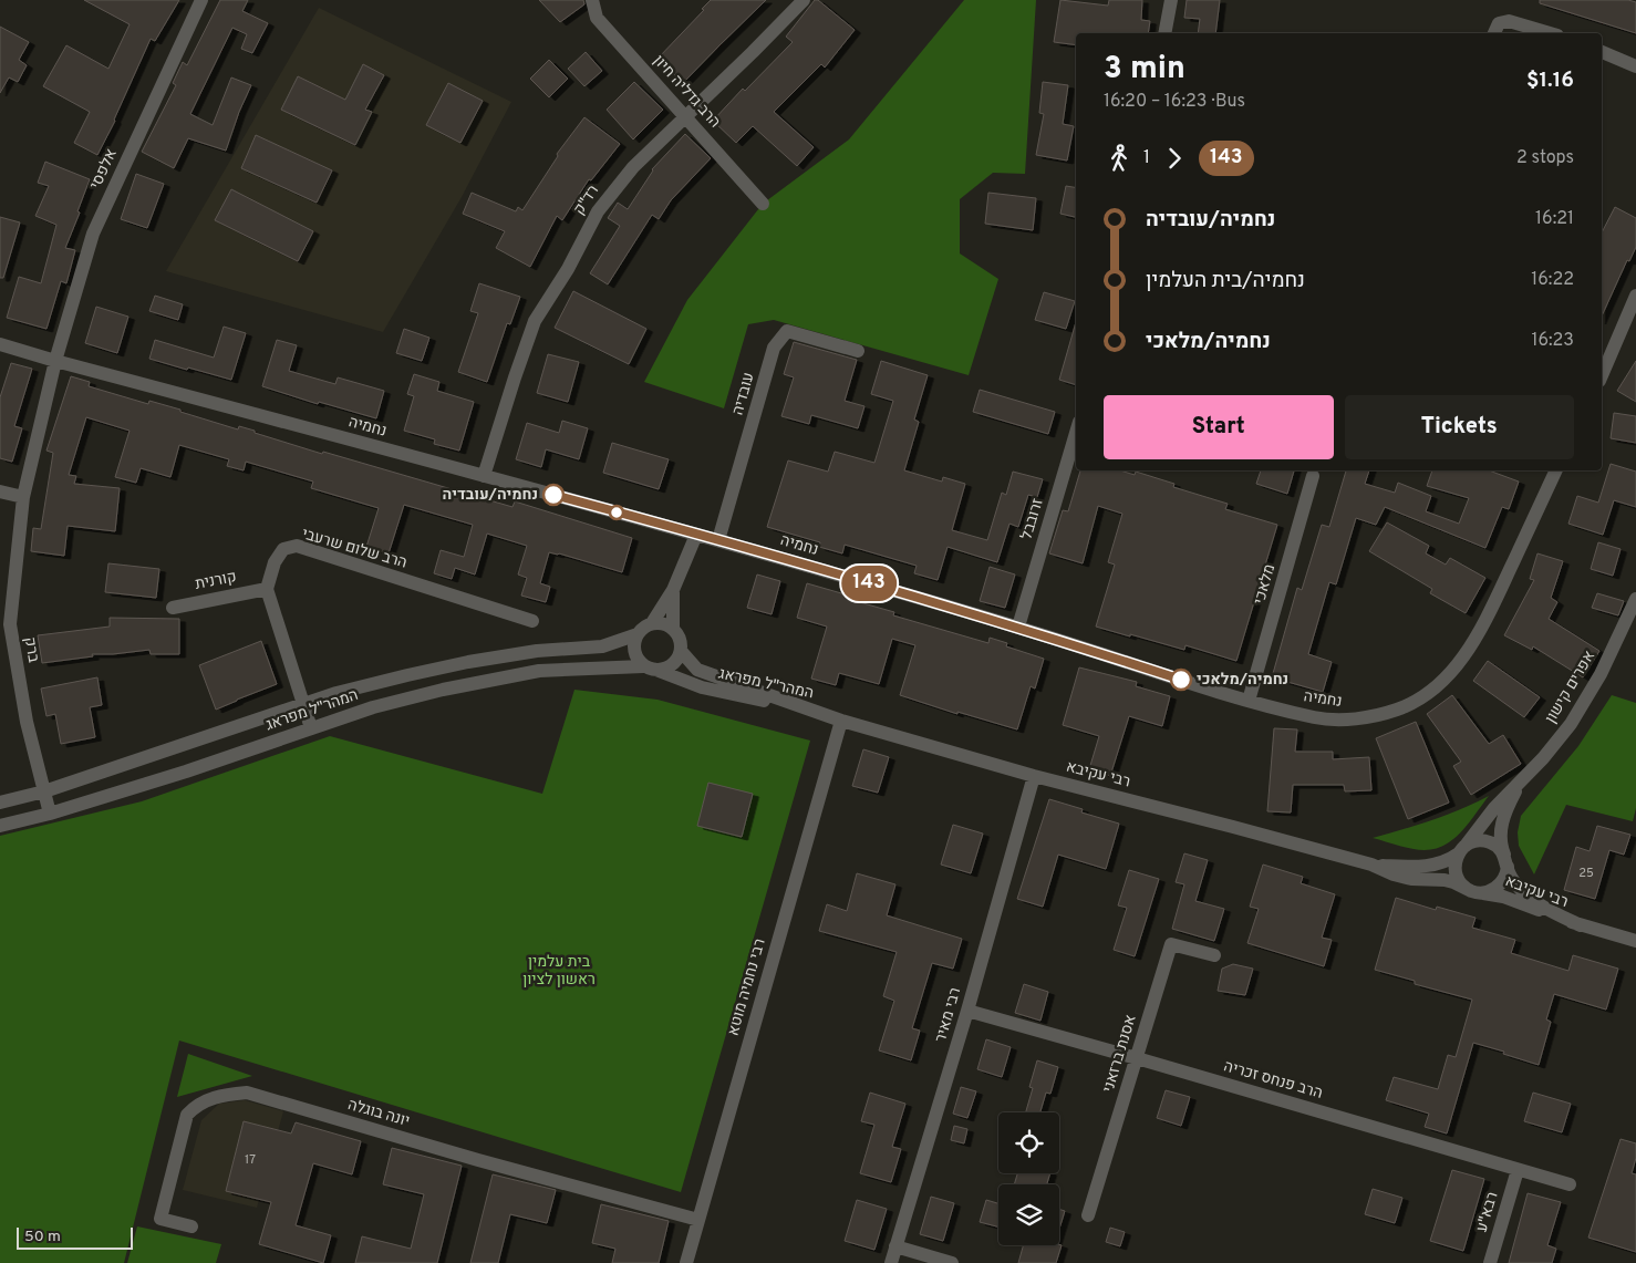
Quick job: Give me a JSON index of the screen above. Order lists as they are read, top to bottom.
{
  "streets": {
    "street": [
      "הרב גדליה חיון",
      "אלפסי",
      "רד\"ק",
      "עובדיה",
      "נחמיה",
      "זרובבל",
      "הרב שלום שרעבי",
      "קורנית",
      "מלאכי",
      "ברק",
      "המהר\"ל מפראג",
      "אפרים קישון",
      "רבי עקיבא",
      "רבי נחמיה מוטא",
      "רבי מאיר",
      "אסנת ברזאני",
      "הרב פנחס זכריה",
      "יונה בוגלה",
      "רבא\"ע"
    ]
  },
  "crossings": [
    ["הרב גדליה חיון", "רד\"ק"],
    ["אלפסי", "נחמיה"],
    ["אלפסי", "ברק"],
    ["רד\"ק", "נחמיה"],
    ["עובדיה", "נחמיה"],
    ["נחמיה", "זרובבל"],
    ["נחמיה", "מלאכי"],
    ["נחמיה", "ברק"],
    ["הרב שלום שרעבי", "קורנית"],
    ["ברק", "המהר\"ל מפראג"],
    ["המהר\"ל מפראג", "רבי עקיבא"],
    ["אפרים קישון", "רבי עקיבא"],
    ["רבי עקיבא", "רבי נחמיה מוטא"],
    ["רבי עקיבא", "רבי מאיר"],
    ["רבי נחמיה מוטא", "יונה בוגלה"],
    ["רבי מאיר", "הרב פנחס זכריה"],
    ["אסנת ברזאני", "הרב פנחס זכריה"],
    ["הרב פנחס זכריה", "רבא\"ע"]
  ],
  "parks": ["בית עלמין ראשון לציון"],
  "places": ["נחמיה/עובדיה", "נחמיה/מלאכי"],
  "lines": ["bus line 143"],
  "house_numbers": ["25", "17"],
  "scale_bar": "50 m",
  "page": {
    "on_map": "143",
    "heading": ["3 min", "16:20 – 16:23 · Bus", "$1.16"],
    "legs": ["1", "143", "2 stops"],
    "list": [
      {
        "name": "נחמיה/עובדיה",
        "value": "16:21"
      },
      {
        "name": "נחמיה/בית העלמין",
        "value": "16:22"
      },
      {
        "name": "נחמיה/מלאכי",
        "value": "16:23"
      }
    ],
    "buttons": ["Start", "Tickets"],
    "scale": "50 m"
  }
}
